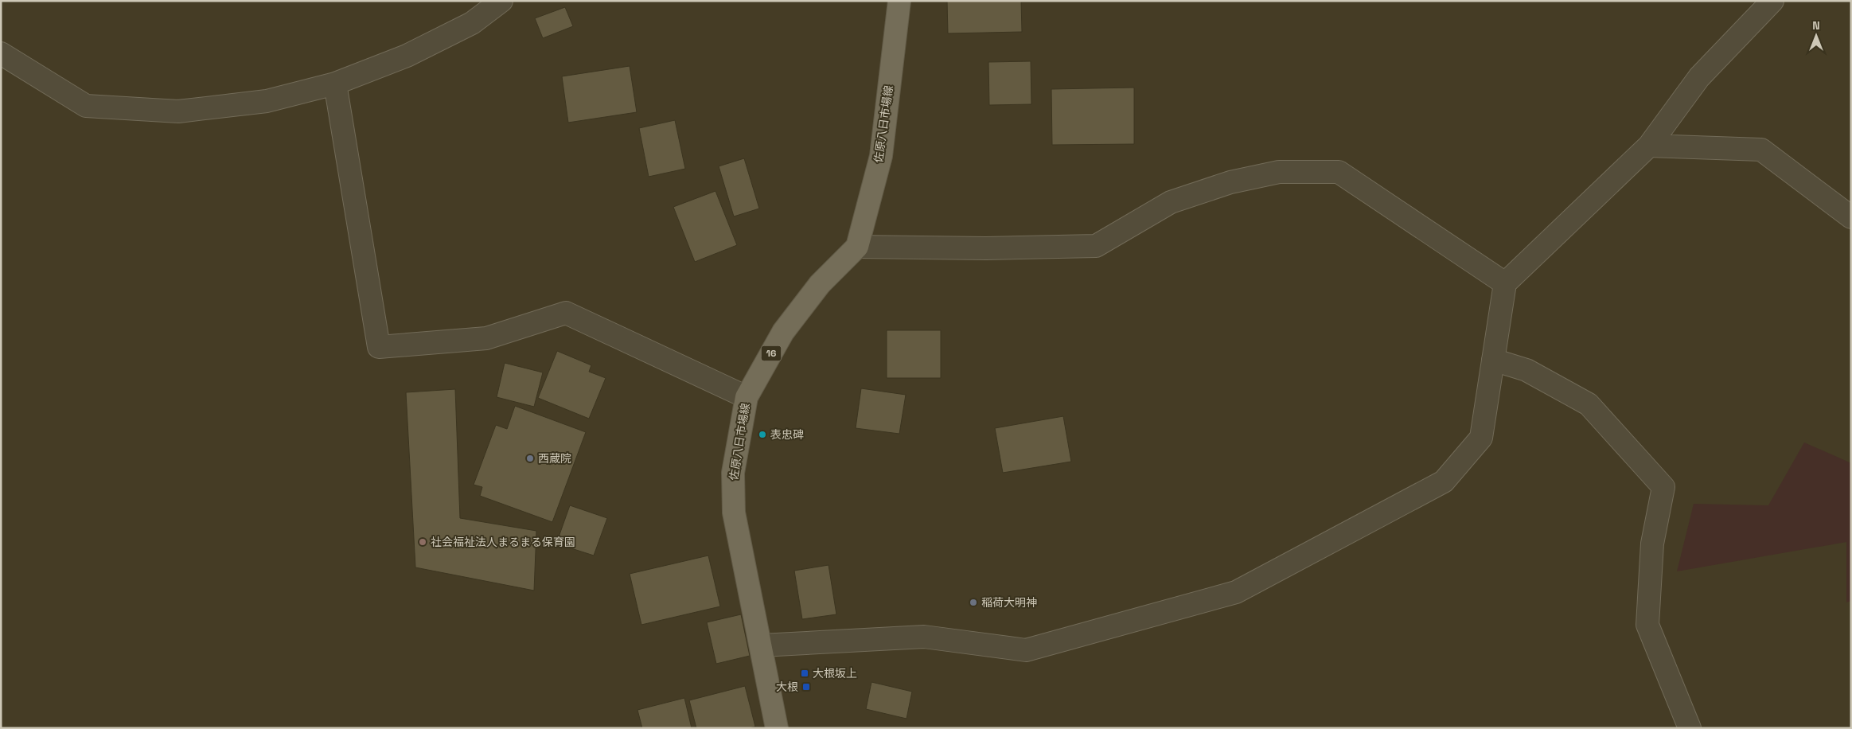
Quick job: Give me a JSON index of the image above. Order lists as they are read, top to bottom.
{
  "streets": {
    "main road": ["佐原八日市場線", "16"]
  },
  "places": {
    "other": [
      "表忠碑",
      "西蔵院",
      "社会福祉法人まるまる保育園",
      "稲荷大明神"
    ],
    "transit": ["大根坂上", "大根"]
  },
  "north": "top"
}
